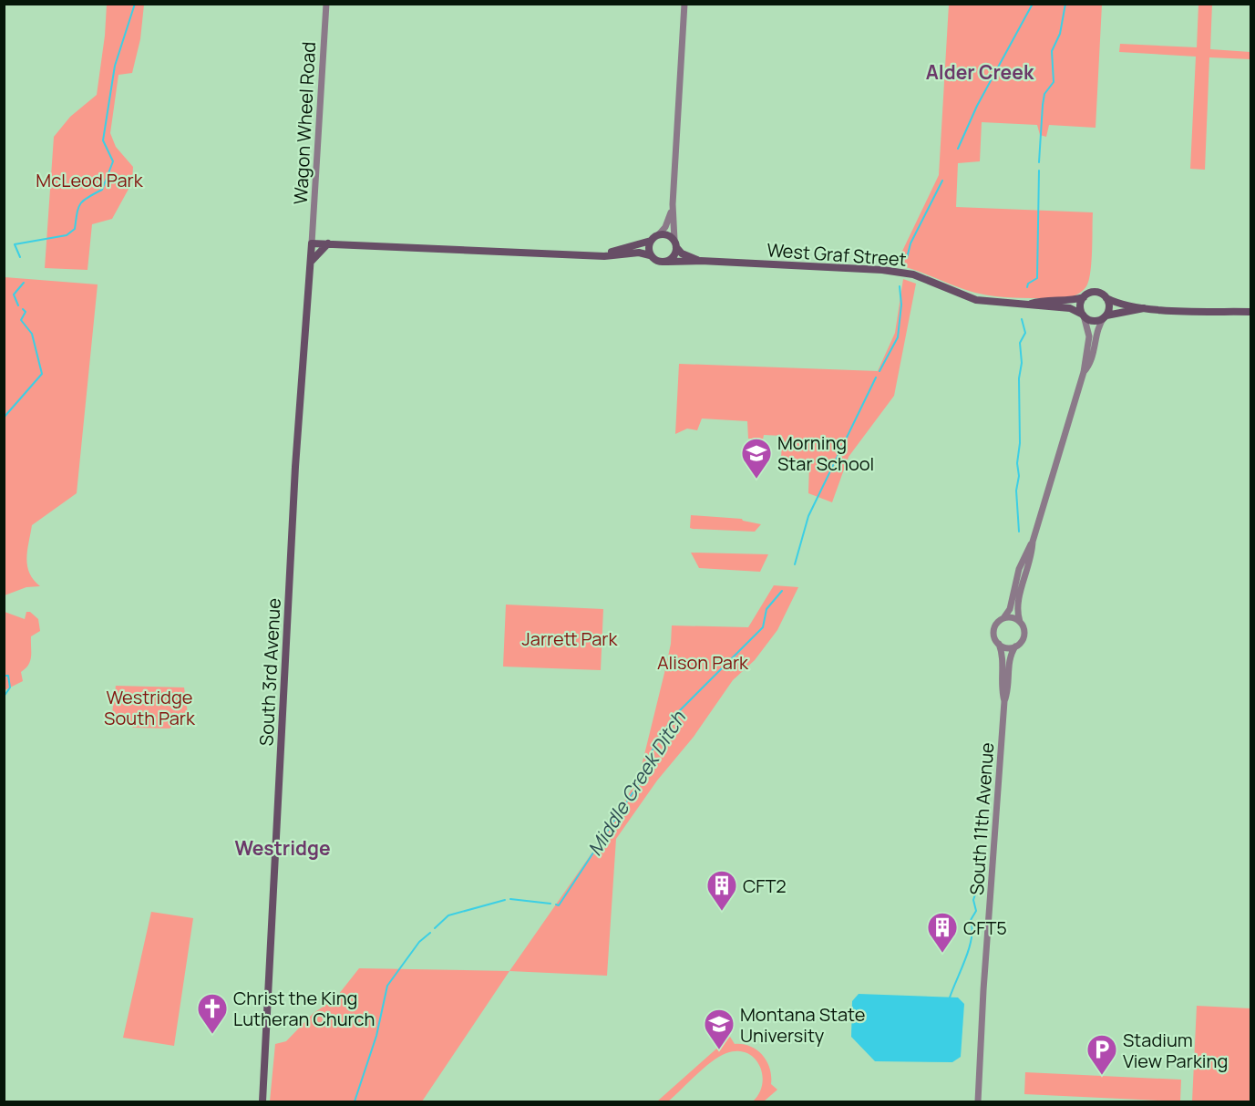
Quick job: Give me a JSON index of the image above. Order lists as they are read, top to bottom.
{
  "streets": {
    "main road": ["West Graf Street", "South 3rd Avenue"],
    "street": ["Wagon Wheel Road", "South 11th Avenue"]
  },
  "crossings": [
    ["Wagon Wheel Road", "South 3rd Avenue"]
  ],
  "districts": ["Alder Creek", "Westridge"],
  "water": ["Middle Creek Ditch"],
  "parks": [
    "McLeod Park",
    "Jarrett Park",
    "Alison Park",
    "Westridge South Park"
  ],
  "places": {
    "school or university": ["Morning Star School", "Montana State University"],
    "building": ["CFT2", "CFT5"],
    "church": ["Christ the King Lutheran Church"],
    "parking": ["Stadium View Parking"]
  }
}
